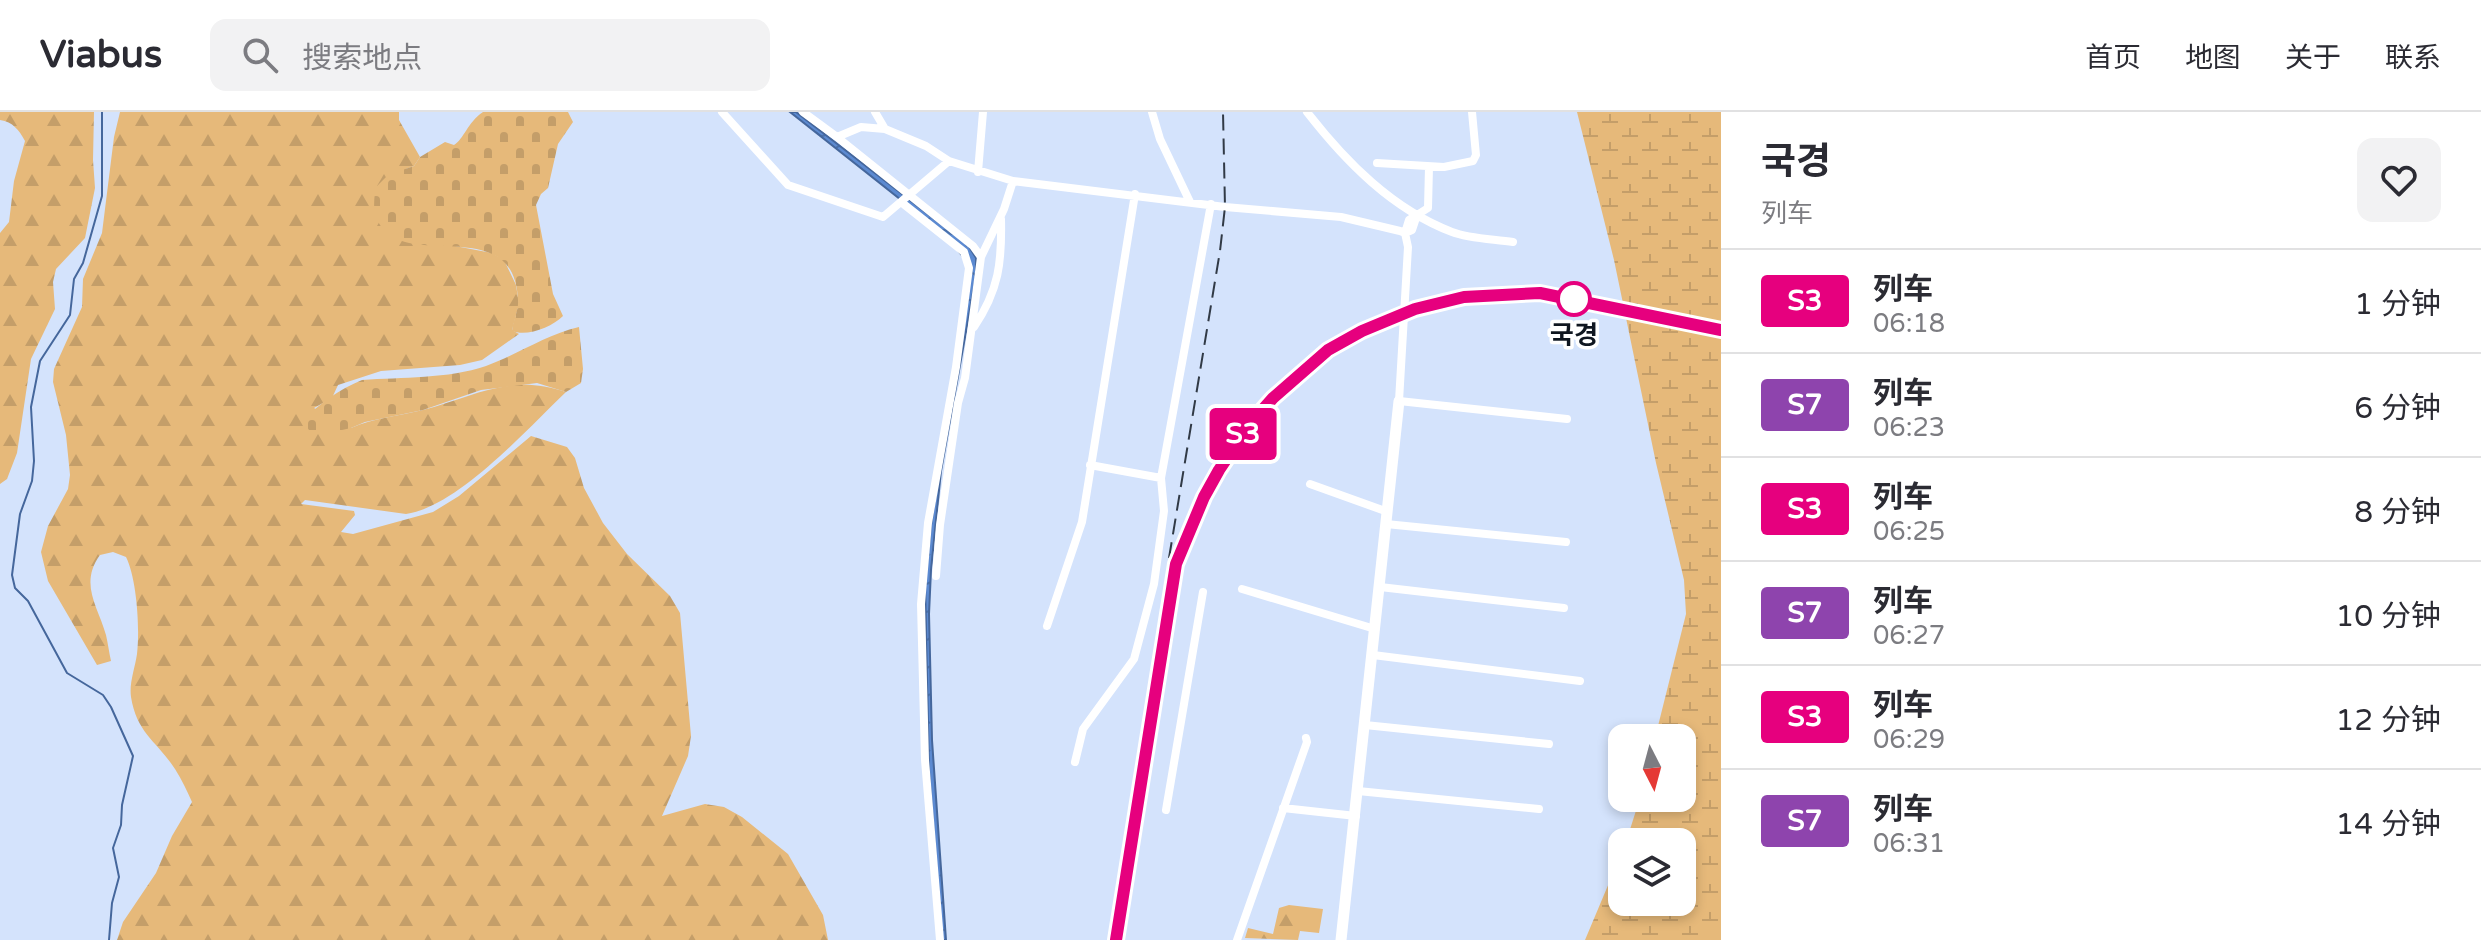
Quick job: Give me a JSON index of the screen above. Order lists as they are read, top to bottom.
{
  "places": ["국경"],
  "north": "bottom",
  "page": {
    "header": "Viabus",
    "search": "搜索地点",
    "nav": [
      "首页",
      "地图",
      "关于",
      "联系"
    ],
    "on_map": "S3",
    "heading": ["국경", "列车"],
    "list": [
      {
        "mark": "S3",
        "name": "列车",
        "note": "06:18",
        "value": "1 分钟"
      },
      {
        "mark": "S7",
        "name": "列车",
        "note": "06:23",
        "value": "6 分钟"
      },
      {
        "mark": "S3",
        "name": "列车",
        "note": "06:25",
        "value": "8 分钟"
      },
      {
        "mark": "S7",
        "name": "列车",
        "note": "06:27",
        "value": "10 分钟"
      },
      {
        "mark": "S3",
        "name": "列车",
        "note": "06:29",
        "value": "12 分钟"
      },
      {
        "mark": "S7",
        "name": "列车",
        "note": "06:31",
        "value": "14 分钟"
      }
    ]
  }
}
